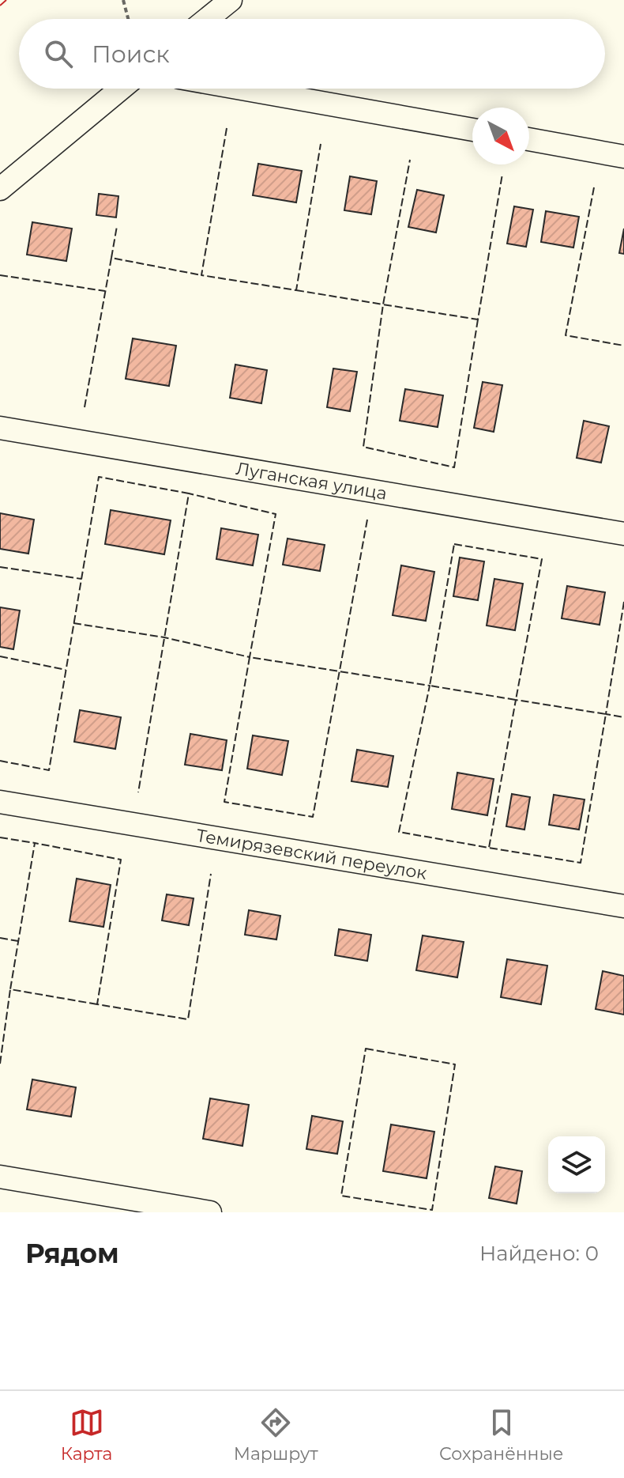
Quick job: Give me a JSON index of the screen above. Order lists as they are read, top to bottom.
{
  "streets": {
    "street": ["Луганская улица", "Темирязевский переулок"]
  },
  "north": "bottom right",
  "page": {
    "search": "Поиск",
    "heading": ["Рядом", "Найдено: 0"],
    "nav": ["Карта", "Маршрут", "Сохранённые"]
  }
}
